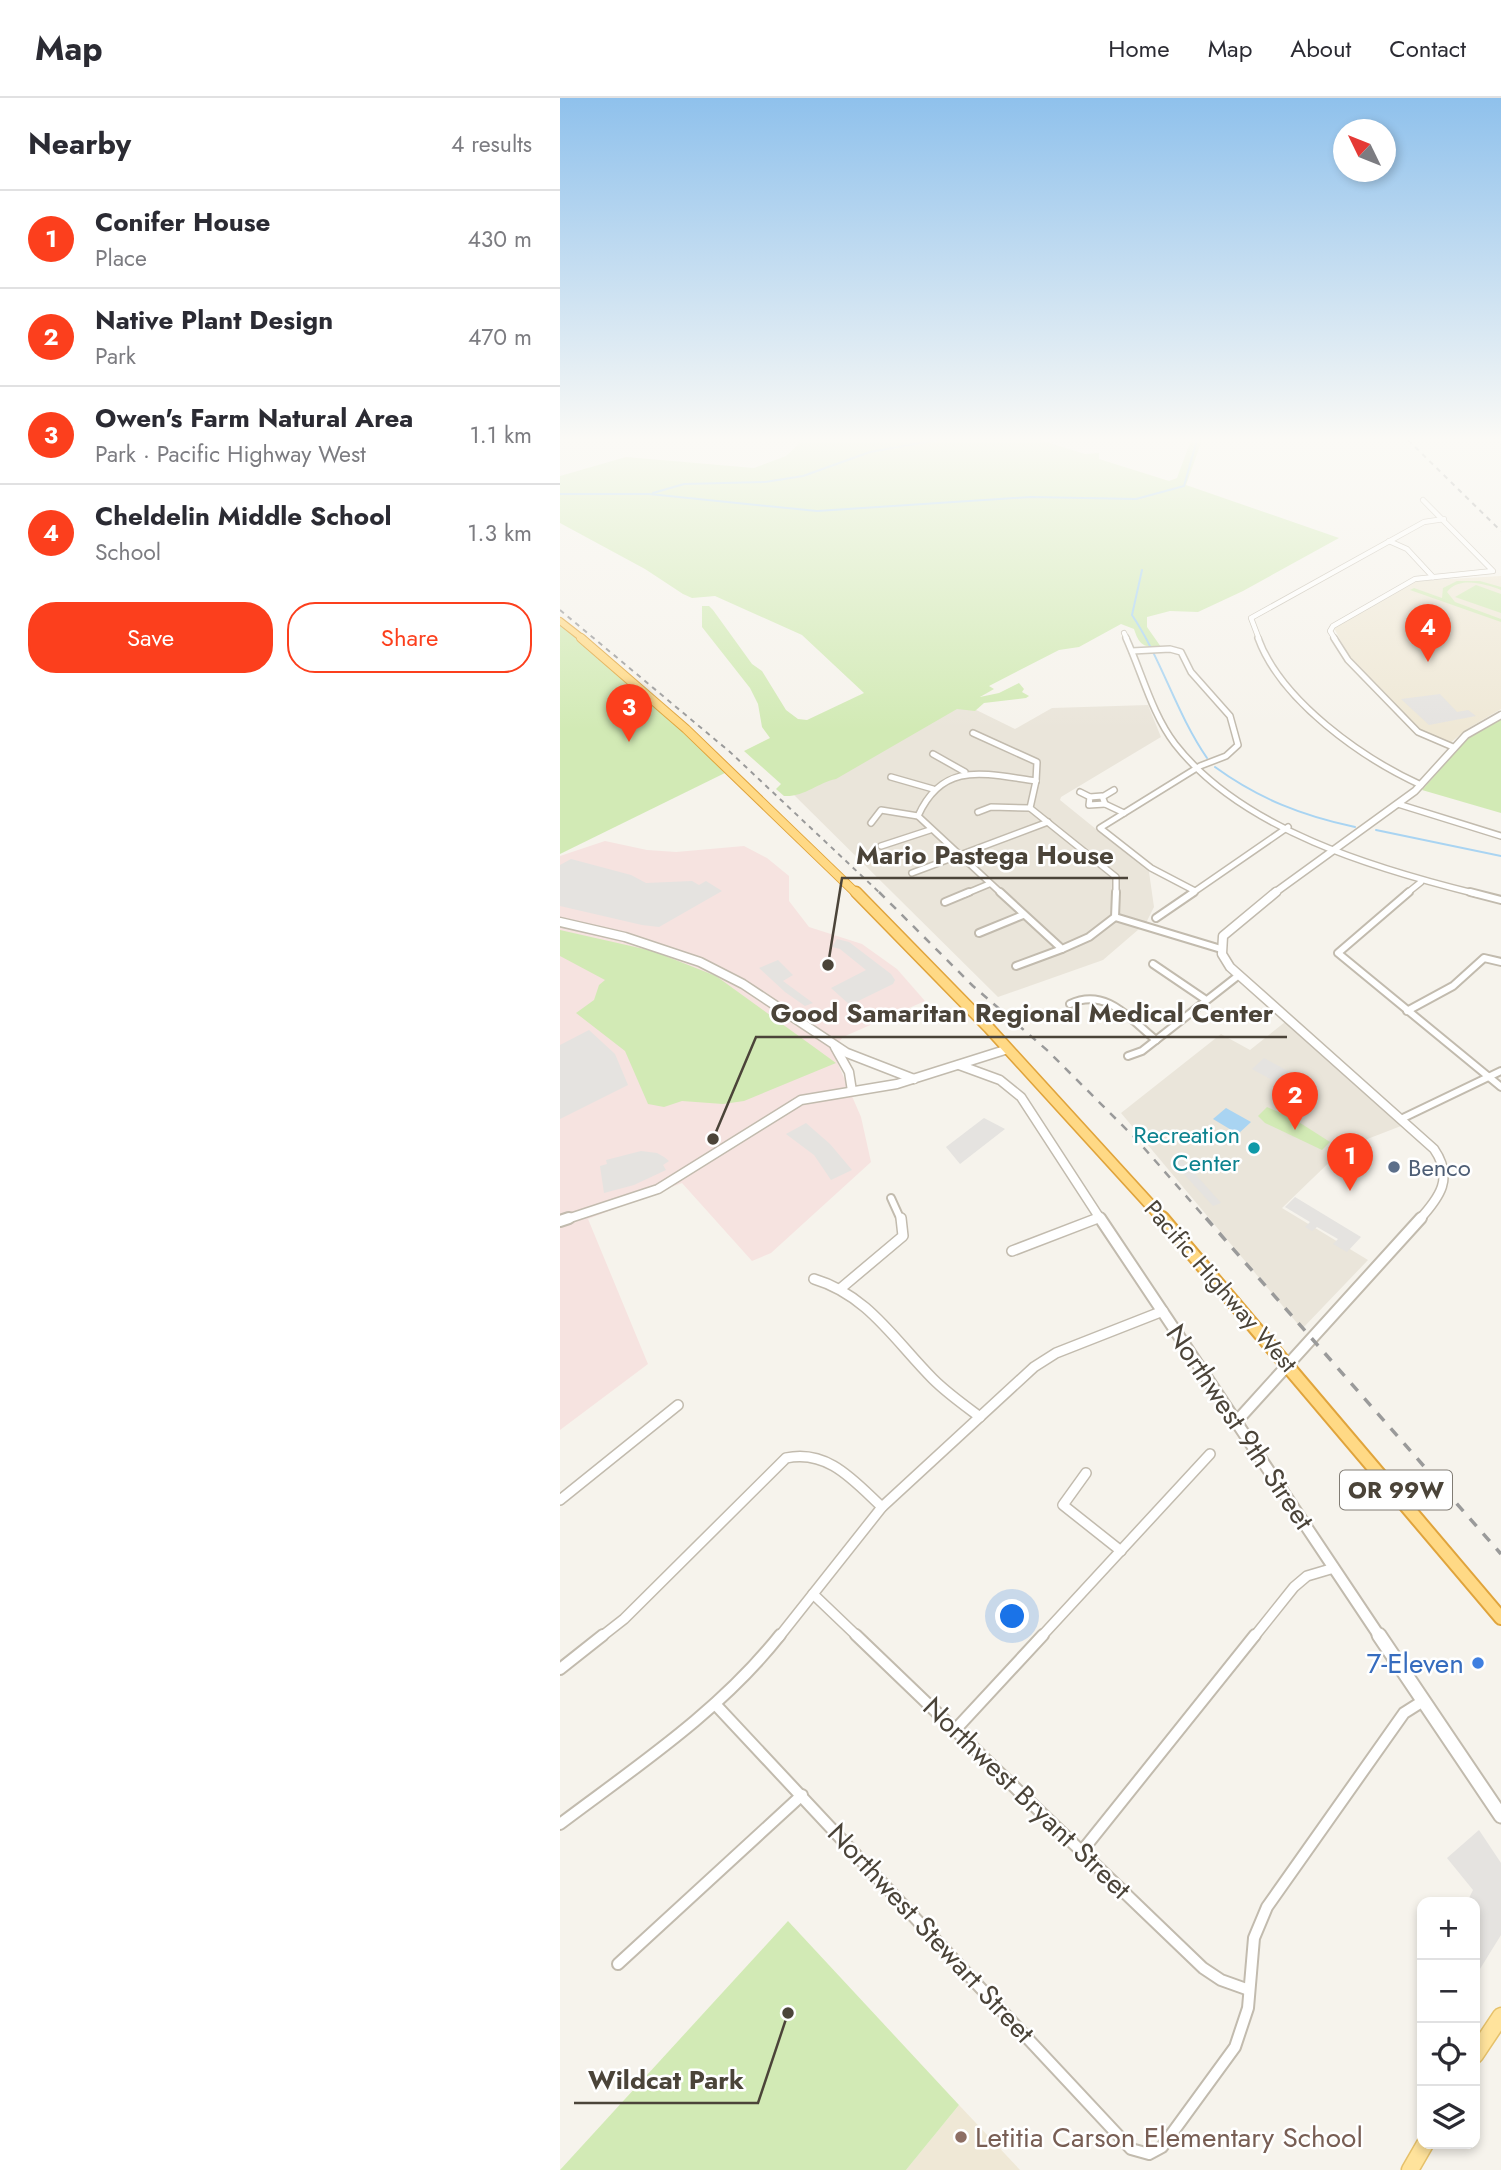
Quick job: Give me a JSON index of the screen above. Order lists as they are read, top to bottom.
{
  "streets": {
    "highway": ["Pacific Highway West", "OR 99W"],
    "street": ["Northwest 9th Street", "Northwest Bryant Street", "Northwest Stewart Street"]
  },
  "crossings": [
    ["Northwest Bryant Street", "Northwest Stewart Street"]
  ],
  "places": [
    "Mario Pastega House",
    "Good Samaritan Regional Medical Center",
    "Recreation Center",
    "Benco",
    "7-Eleven",
    "Wildcat Park",
    "Letitia Carson Elementary School"
  ],
  "north": "top left",
  "page": {
    "header": "Map",
    "nav": [
      "Home",
      "Map",
      "About",
      "Contact"
    ],
    "heading": ["Nearby", "4 results"],
    "list": [
      {
        "mark": "1",
        "name": "Conifer House",
        "note": "Place",
        "value": "430 m"
      },
      {
        "mark": "2",
        "name": "Native Plant Design",
        "note": "Park",
        "value": "470 m"
      },
      {
        "mark": "3",
        "name": "Owen's Farm Natural Area",
        "note": "Park · Pacific Highway West",
        "value": "1.1 km"
      },
      {
        "mark": "4",
        "name": "Cheldelin Middle School",
        "note": "School",
        "value": "1.3 km"
      }
    ],
    "buttons": ["Save", "Share"],
    "pins": [
      "4",
      "3",
      "2",
      "1"
    ],
    "map_buttons": ["+", "−"]
  }
}
